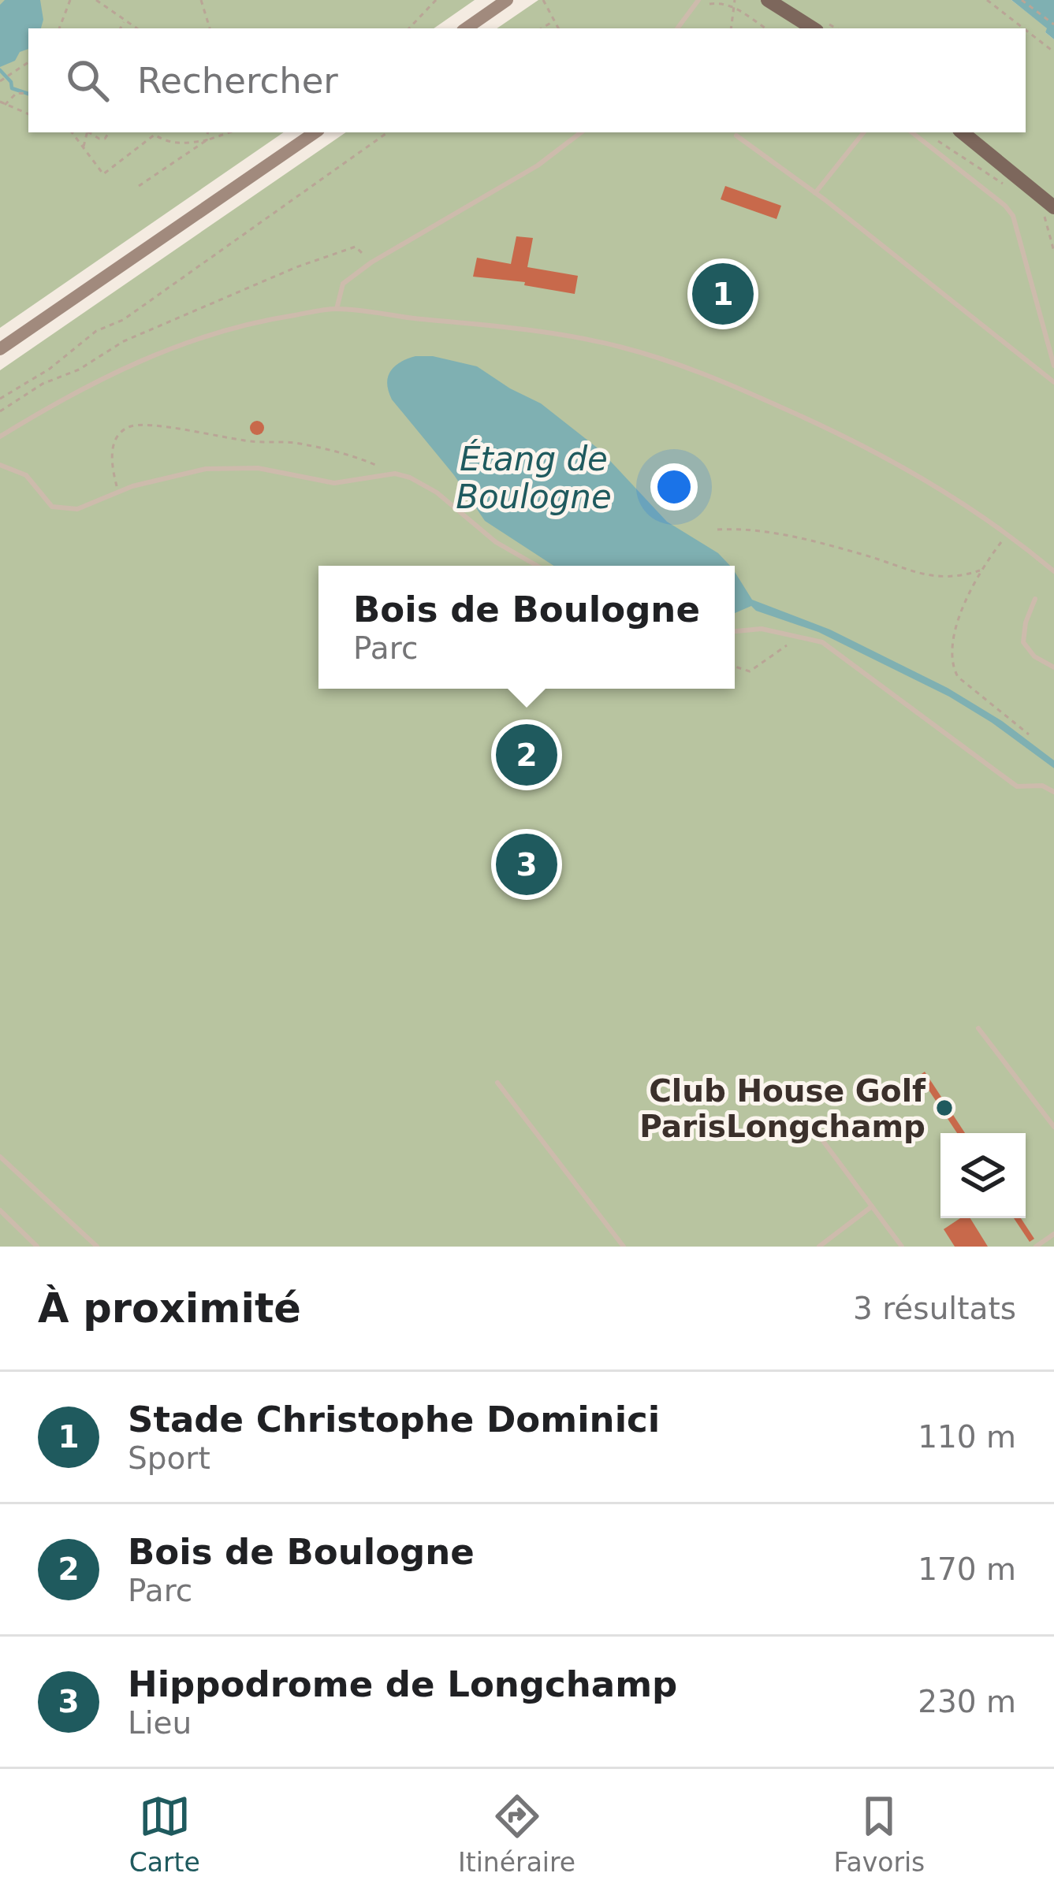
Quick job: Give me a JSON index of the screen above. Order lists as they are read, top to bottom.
{
  "water": ["Étang de Boulogne"],
  "places": ["Club House Golf ParisLongchamp"],
  "page": {
    "search": "Rechercher",
    "pins": ["1", "2", "3"],
    "popup": ["Bois de Boulogne", "Parc"],
    "heading": ["À proximité", "3 résultats"],
    "list": [
      {
        "mark": "1",
        "name": "Stade Christophe Dominici",
        "note": "Sport",
        "value": "110 m"
      },
      {
        "mark": "2",
        "name": "Bois de Boulogne",
        "note": "Parc",
        "value": "170 m"
      },
      {
        "mark": "3",
        "name": "Hippodrome de Longchamp",
        "note": "Lieu",
        "value": "230 m"
      }
    ],
    "nav": ["Carte", "Itinéraire", "Favoris"]
  }
}
